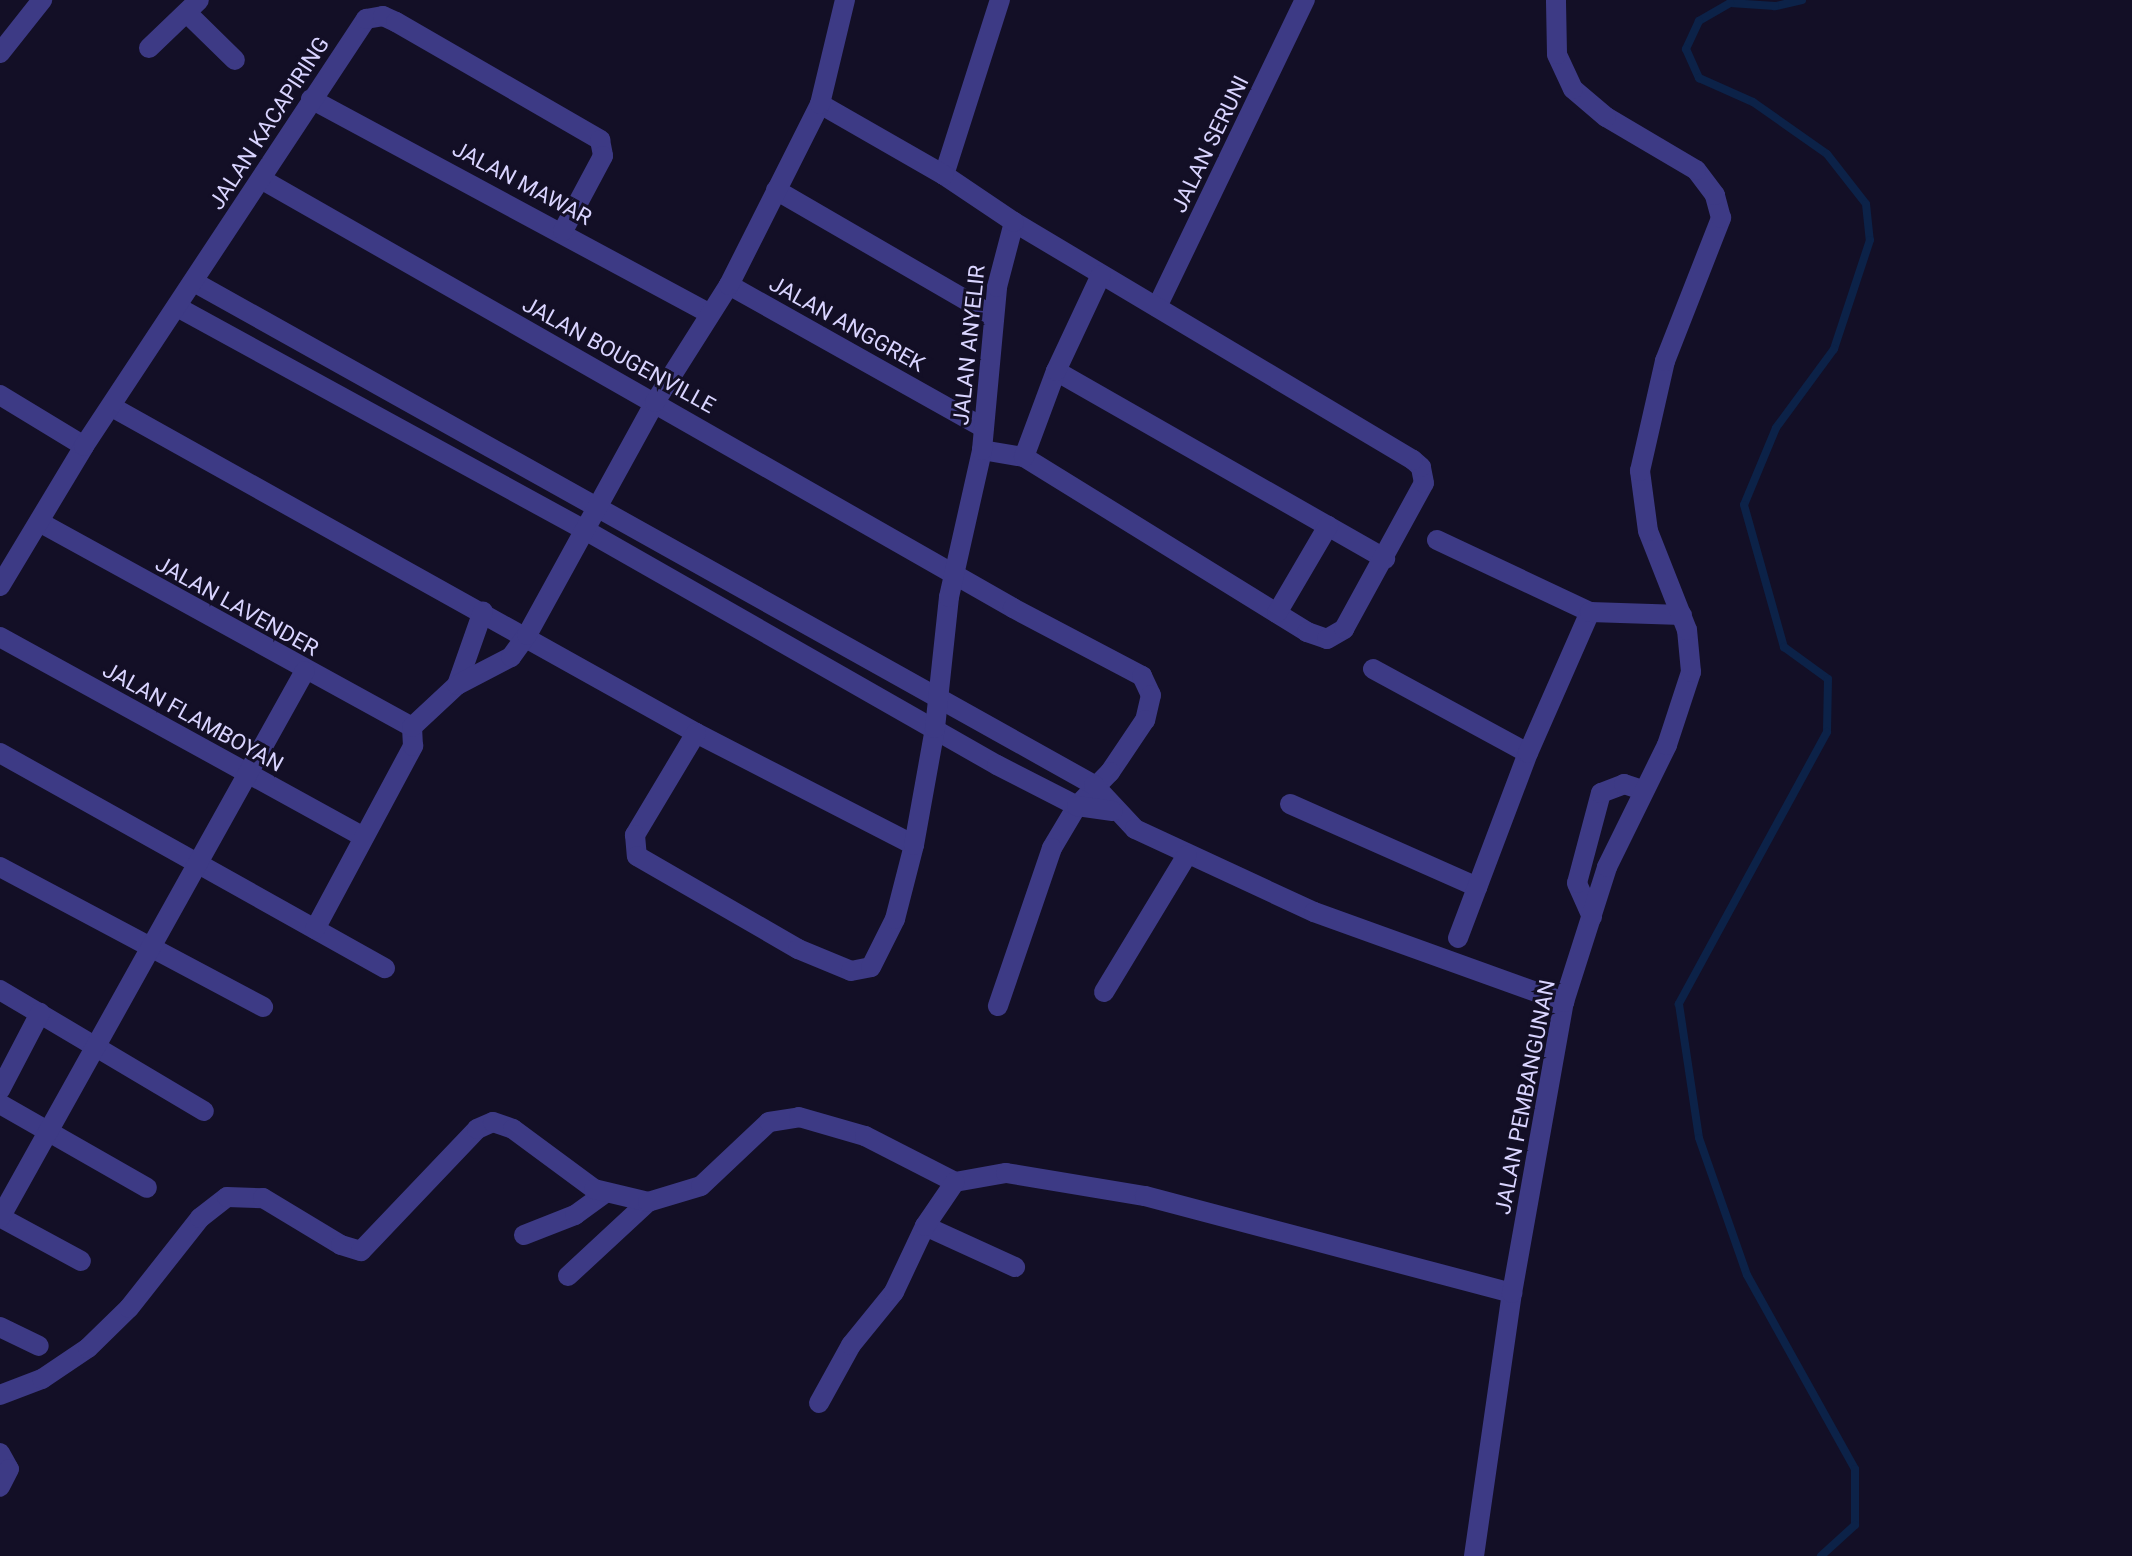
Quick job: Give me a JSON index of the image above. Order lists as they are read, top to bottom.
{
  "streets": {
    "street": [
      "JALAN KACAPIRING",
      "JALAN SERUNI",
      "JALAN MAWAR",
      "JALAN ANGGREK",
      "JALAN ANYELIR",
      "JALAN BOUGENVILLE",
      "JALAN LAVENDER",
      "JALAN FLAMBOYAN",
      "JALAN PEMBANGUNAN"
    ]
  },
  "crossings": [
    ["JALAN KACAPIRING", "JALAN MAWAR"],
    ["JALAN KACAPIRING", "JALAN BOUGENVILLE"],
    ["JALAN KACAPIRING", "JALAN LAVENDER"],
    ["JALAN ANGGREK", "JALAN ANYELIR"],
    ["JALAN ANYELIR", "JALAN BOUGENVILLE"]
  ]
}
